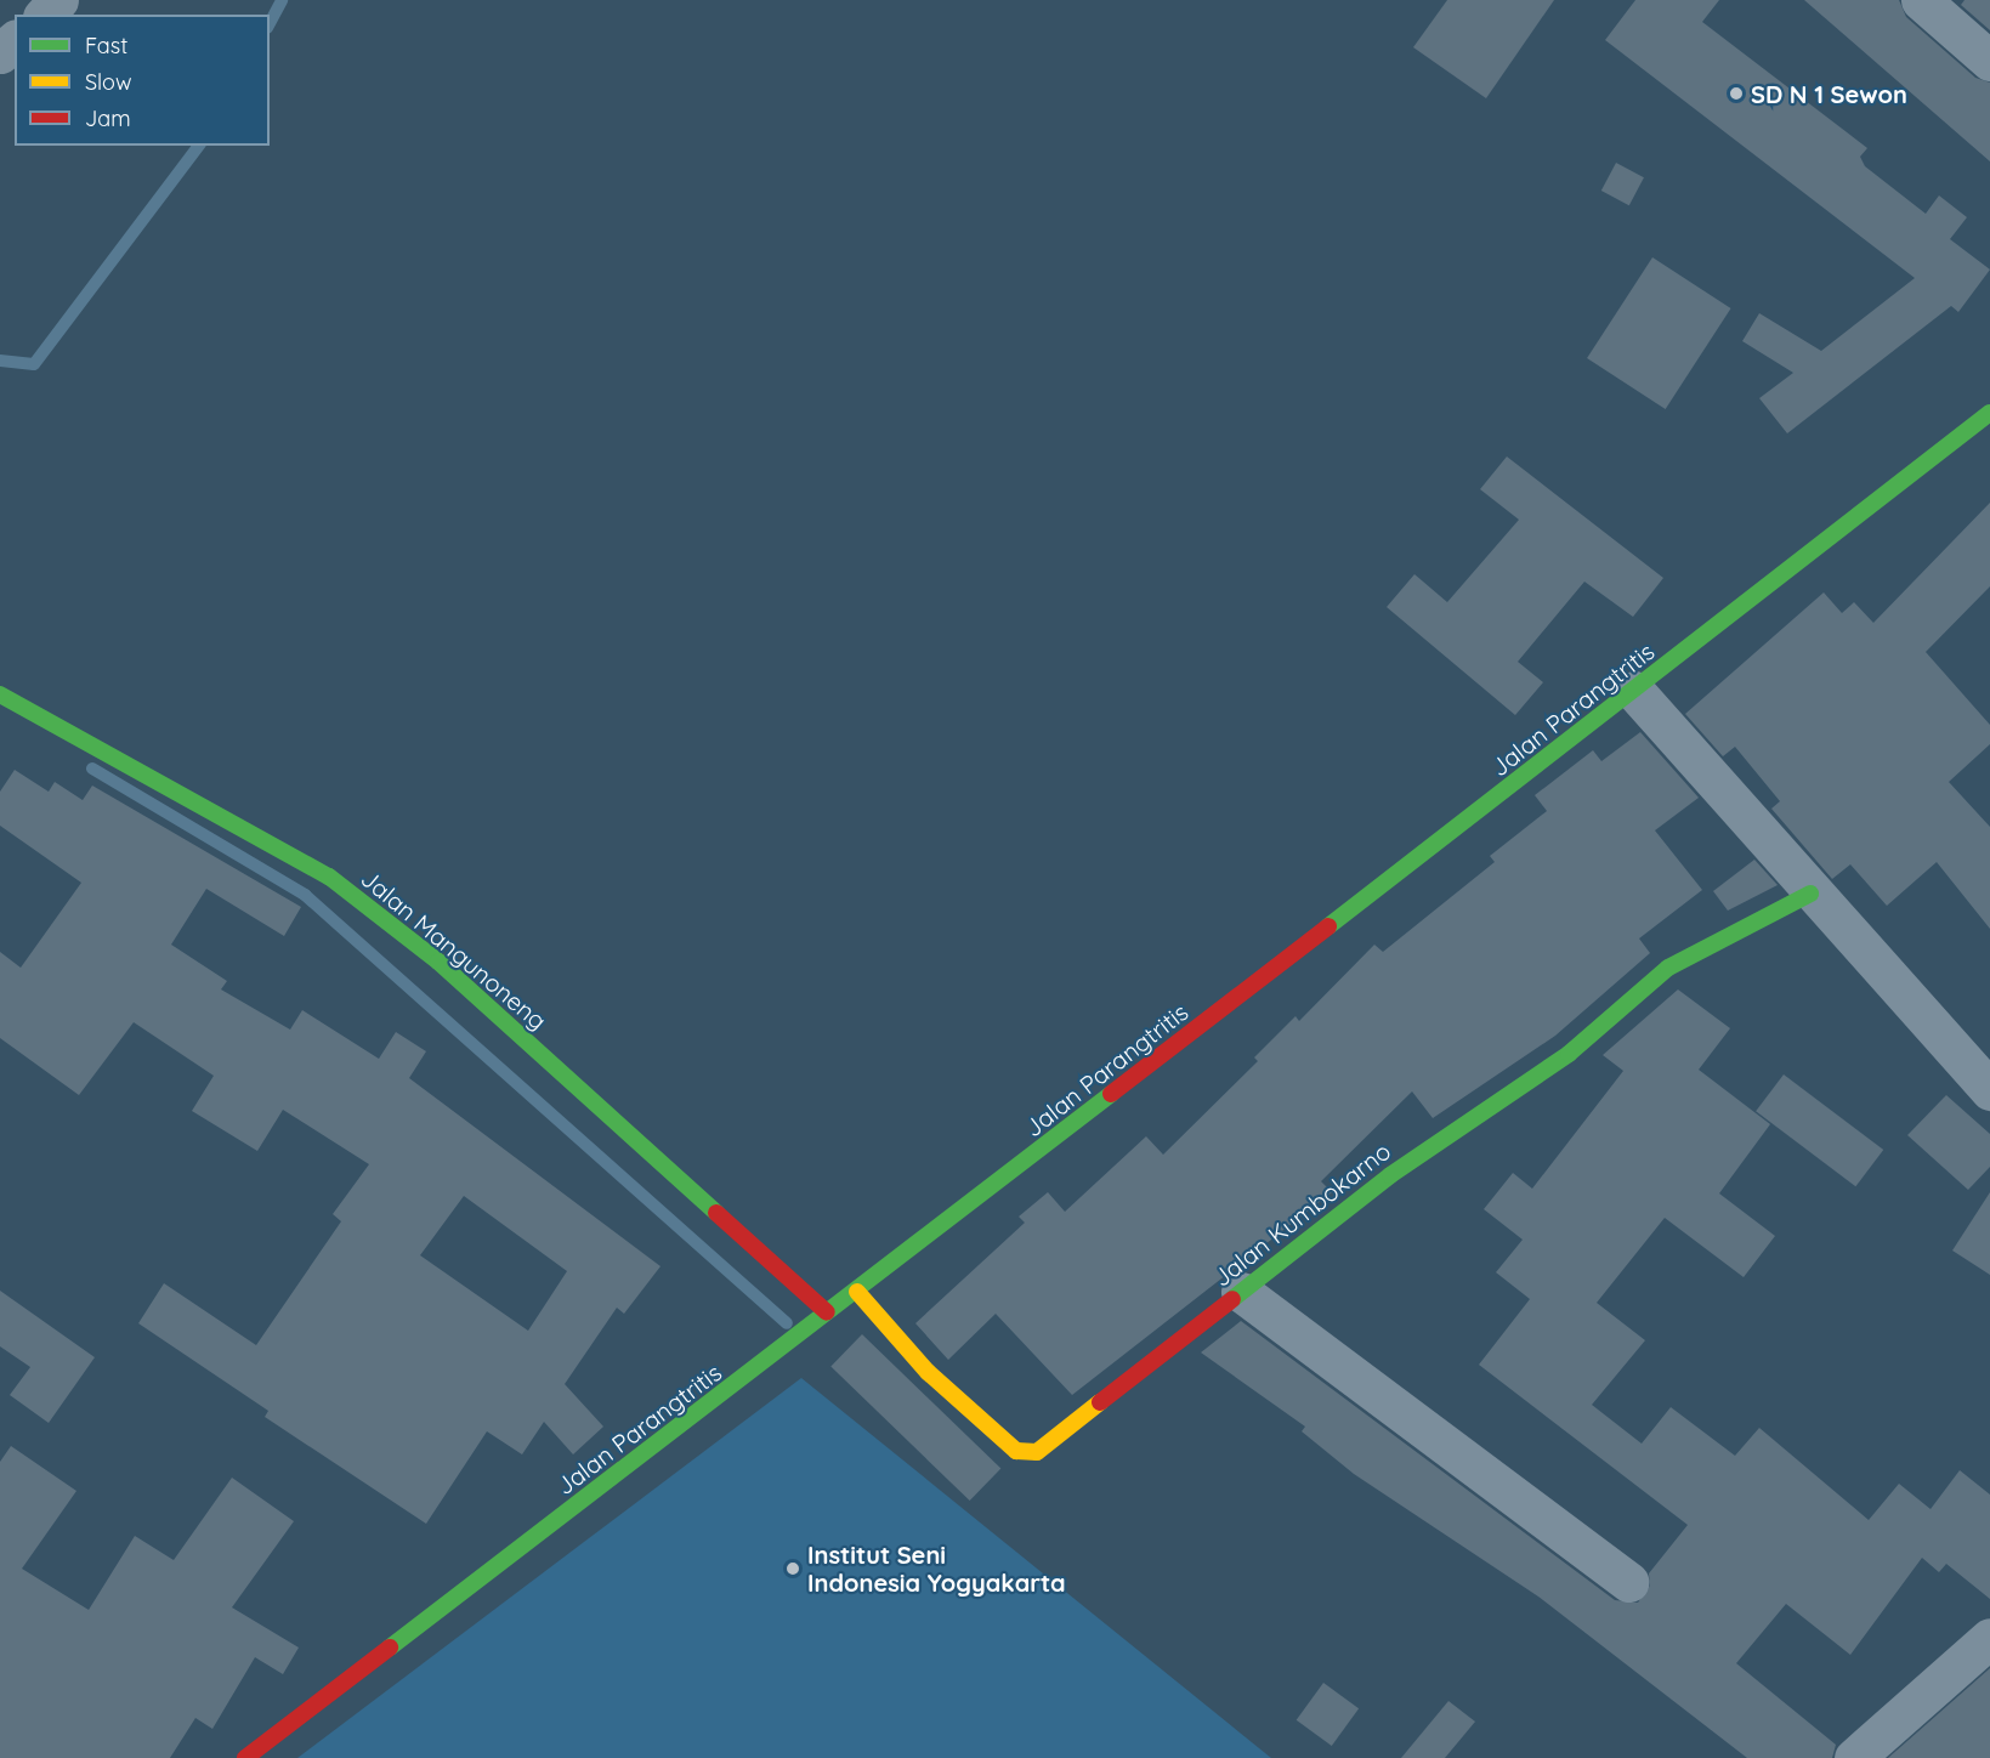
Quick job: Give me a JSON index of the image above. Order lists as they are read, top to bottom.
{
  "streets": {
    "street": ["Jalan Parangtritis", "Jalan Mangunoneng", "Jalan Kumbokarno"]
  },
  "crossings": [
    ["Jalan Parangtritis", "Jalan Mangunoneng"],
    ["Jalan Parangtritis", "Jalan Kumbokarno"]
  ],
  "places": ["SD N 1 Sewon", "Institut Seni Indonesia Yogyakarta"],
  "legend": ["Fast", "Slow", "Jam"]
}
